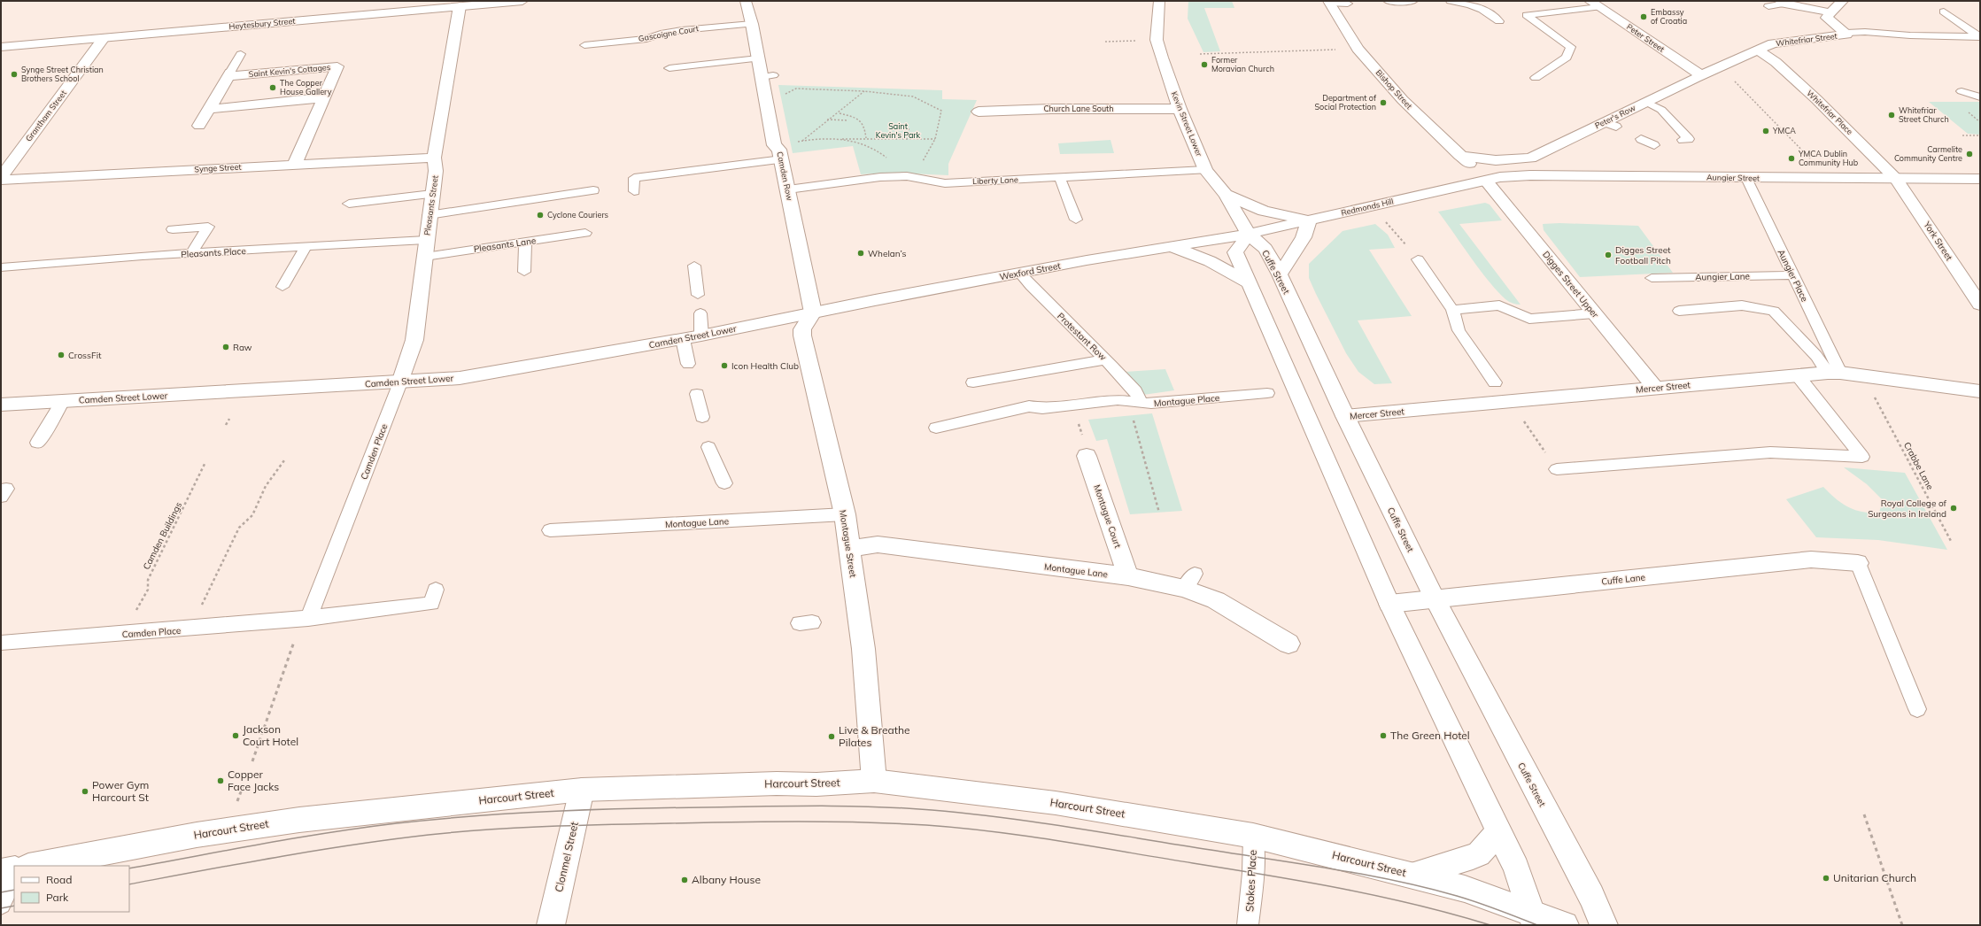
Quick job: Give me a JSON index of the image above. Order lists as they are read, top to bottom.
{
  "streets": {
    "street": [
      "Heytesbury Street",
      "Peter Street",
      "Whitefriar Street",
      "Saint Kevin's Cottages",
      "Bishop Street",
      "Church Lane South",
      "Whitefriar Place",
      "Grantham Street",
      "Peter's Row",
      "Kevin Street Lower",
      "Synge Street",
      "Camden Row",
      "Aungier Street",
      "Pleasants Street",
      "Redmonds Hill",
      "York Street",
      "Wexford Street",
      "Cuffe Street",
      "Digges Street Upper",
      "Camden Street Lower",
      "Mercer Street",
      "Montague Court",
      "Montague Lane",
      "Montague Street",
      "Cuffe Lane",
      "Harcourt Street",
      "Clonmel Street"
    ],
    "lane": [
      "Gascoigne Court",
      "Liberty Lane",
      "Pleasants Lane",
      "Pleasants Place",
      "Aungier Place",
      "Aungier Lane",
      "Protestant Row",
      "Montague Place",
      "Camden Place",
      "Stokes Place"
    ],
    "path": ["Crabbe Lane", "Camden Buildings"]
  },
  "crossings": [
    ["Heytesbury Street", "Grantham Street"],
    ["Heytesbury Street", "Pleasants Street"],
    ["Gascoigne Court", "Camden Row"],
    ["Peter Street", "Whitefriar Street"],
    ["Peter Street", "Peter's Row"],
    ["Whitefriar Street", "Whitefriar Place"],
    ["Whitefriar Street", "Peter's Row"],
    ["Saint Kevin's Cottages", "Synge Street"],
    ["Bishop Street", "Peter's Row"],
    ["Church Lane South", "Kevin Street Lower"],
    ["Whitefriar Place", "Aungier Street"],
    ["Whitefriar Place", "York Street"],
    ["Kevin Street Lower", "Liberty Lane"],
    ["Kevin Street Lower", "Redmonds Hill"],
    ["Kevin Street Lower", "Wexford Street"],
    ["Kevin Street Lower", "Cuffe Street"],
    ["Synge Street", "Pleasants Street"],
    ["Camden Row", "Liberty Lane"],
    ["Camden Row", "Wexford Street"],
    ["Camden Row", "Camden Street Lower"],
    ["Camden Row", "Montague Street"],
    ["Aungier Street", "Redmonds Hill"],
    ["Aungier Street", "York Street"],
    ["Aungier Street", "Aungier Place"],
    ["Aungier Street", "Digges Street Upper"],
    ["Pleasants Street", "Pleasants Lane"],
    ["Pleasants Street", "Pleasants Place"],
    ["Pleasants Street", "Camden Street Lower"],
    ["Pleasants Street", "Camden Place"],
    ["Redmonds Hill", "Wexford Street"],
    ["Redmonds Hill", "Cuffe Street"],
    ["Redmonds Hill", "Digges Street Upper"],
    ["Wexford Street", "Cuffe Street"],
    ["Wexford Street", "Camden Street Lower"],
    ["Wexford Street", "Protestant Row"],
    ["Wexford Street", "Montague Street"],
    ["Cuffe Street", "Mercer Street"],
    ["Cuffe Street", "Cuffe Lane"],
    ["Aungier Place", "Aungier Lane"],
    ["Aungier Place", "Mercer Street"],
    ["Digges Street Upper", "Mercer Street"],
    ["Camden Street Lower", "Camden Place"],
    ["Camden Street Lower", "Montague Street"],
    ["Protestant Row", "Montague Place"],
    ["Camden Place", "Camden Buildings"],
    ["Montague Court", "Montague Lane"],
    ["Montague Lane", "Montague Street"],
    ["Montague Street", "Harcourt Street"],
    ["Harcourt Street", "Clonmel Street"],
    ["Harcourt Street", "Stokes Place"]
  ],
  "parks": ["Saint Kevin's Park"],
  "places": [
    "Embassy of Croatia",
    "Former Moravian Church",
    "Synge Street Christian Brothers School",
    "The Copper House Gallery",
    "Department of Social Protection",
    "Whitefriar Street Church",
    "YMCA",
    "Carmelite Community Centre",
    "YMCA Dublin Community Hub",
    "Cyclone Couriers",
    "Whelan’s",
    "Digges Street Football Pitch",
    "Raw",
    "CrossFit",
    "Icon Health Club",
    "Royal College of Surgeons in Ireland",
    "Jackson Court Hotel",
    "The Green Hotel",
    "Live & Breathe Pilates",
    "Copper Face Jacks",
    "Power Gym Harcourt St",
    "Unitarian Church",
    "Albany House"
  ],
  "legend": ["Road", "Park"]
}
